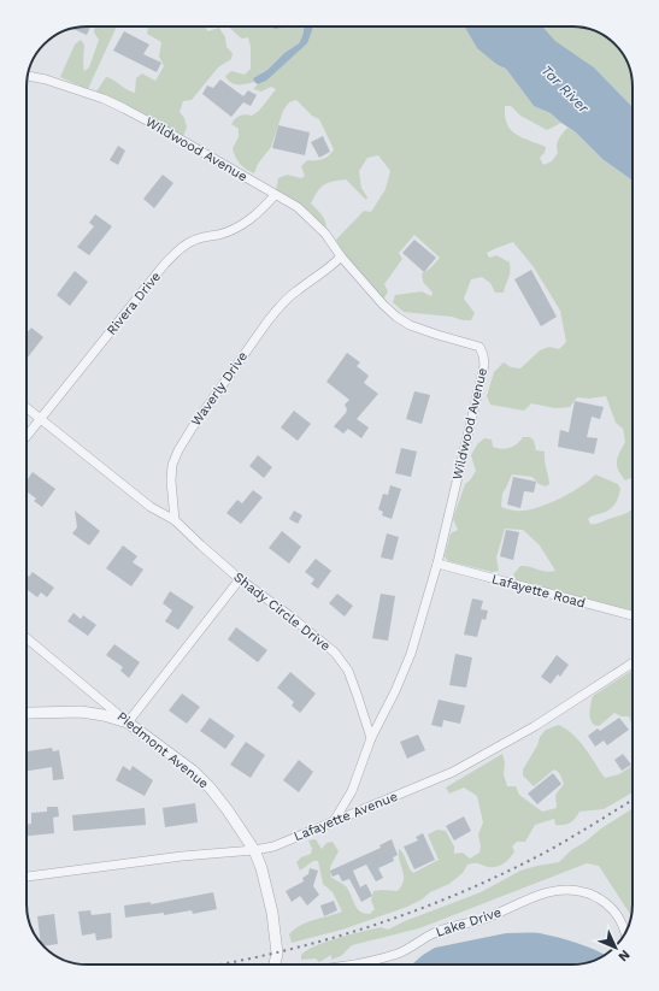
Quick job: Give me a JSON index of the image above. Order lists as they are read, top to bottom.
{
  "streets": {
    "street": [
      "Wildwood Avenue",
      "Rivera Drive",
      "Waverly Drive",
      "Lafayette Road",
      "Shady Circle Drive",
      "Piedmont Avenue",
      "Lafayette Avenue",
      "Lake Drive"
    ]
  },
  "crossings": [
    ["Wildwood Avenue", "Rivera Drive"],
    ["Wildwood Avenue", "Waverly Drive"],
    ["Wildwood Avenue", "Lafayette Road"],
    ["Wildwood Avenue", "Shady Circle Drive"],
    ["Wildwood Avenue", "Lafayette Avenue"],
    ["Waverly Drive", "Shady Circle Drive"],
    ["Piedmont Avenue", "Lafayette Avenue"]
  ],
  "water": ["Tar River"],
  "north": "bottom right"
}
